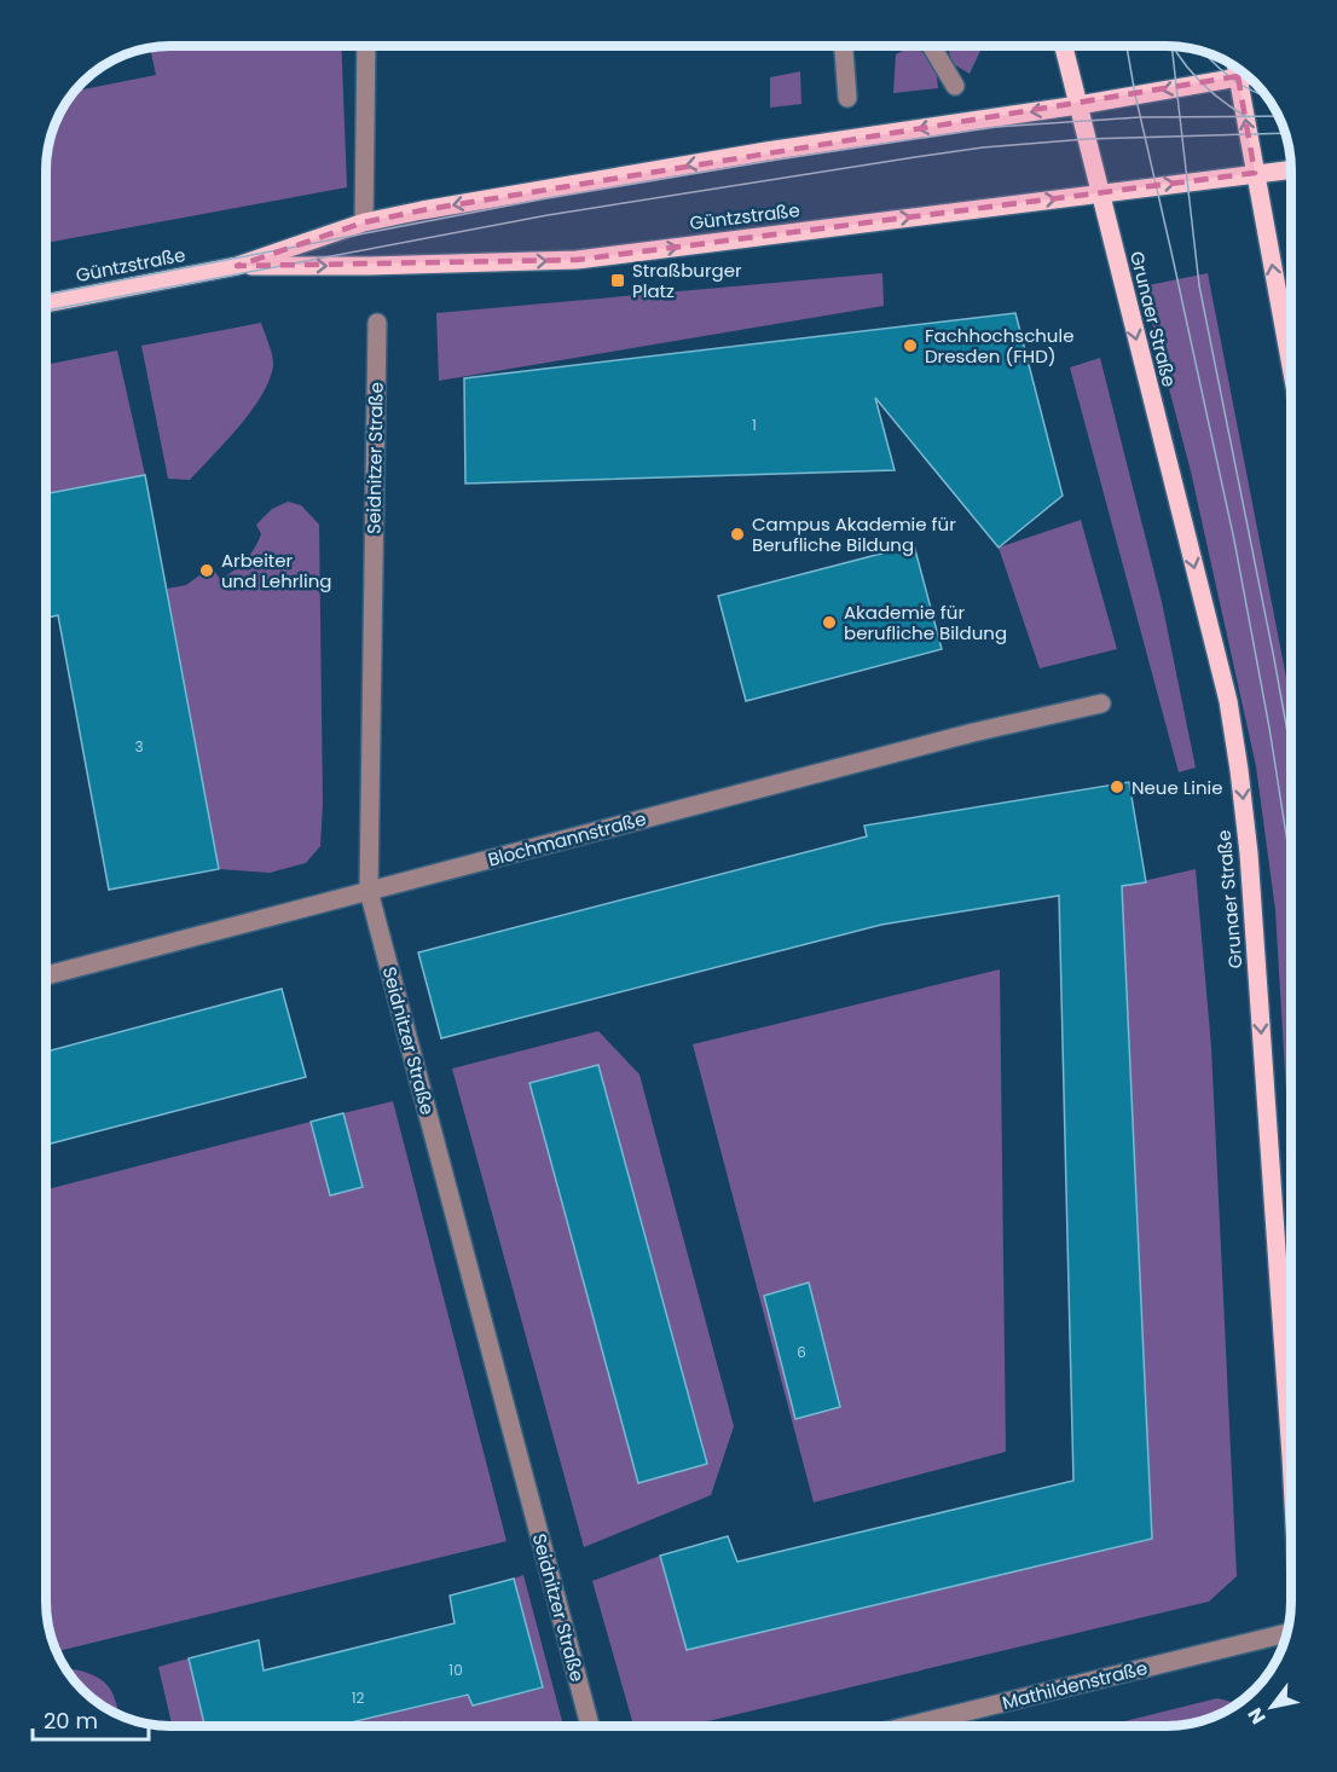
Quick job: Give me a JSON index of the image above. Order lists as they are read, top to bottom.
{
  "streets": {
    "main road": ["Güntzstraße", "Grunaer Straße"],
    "street": ["Seidnitzer Straße", "Blochmannstraße", "Mathildenstraße"]
  },
  "crossings": [
    ["Güntzstraße", "Grunaer Straße"],
    ["Seidnitzer Straße", "Blochmannstraße"]
  ],
  "one_way": ["Grunaer Straße"],
  "places": {
    "transit": ["Straßburger Platz"],
    "other": [
      "Fachhochschule Dresden (FHD)",
      "Campus Akademie für Berufliche Bildung",
      "Arbeiter und Lehrling",
      "Akademie für berufliche Bildung",
      "Neue Linie"
    ]
  },
  "house_numbers": [
    "1",
    "3",
    "6",
    "10",
    "12"
  ],
  "scale_bar": "20 m",
  "north": "bottom left"
}
